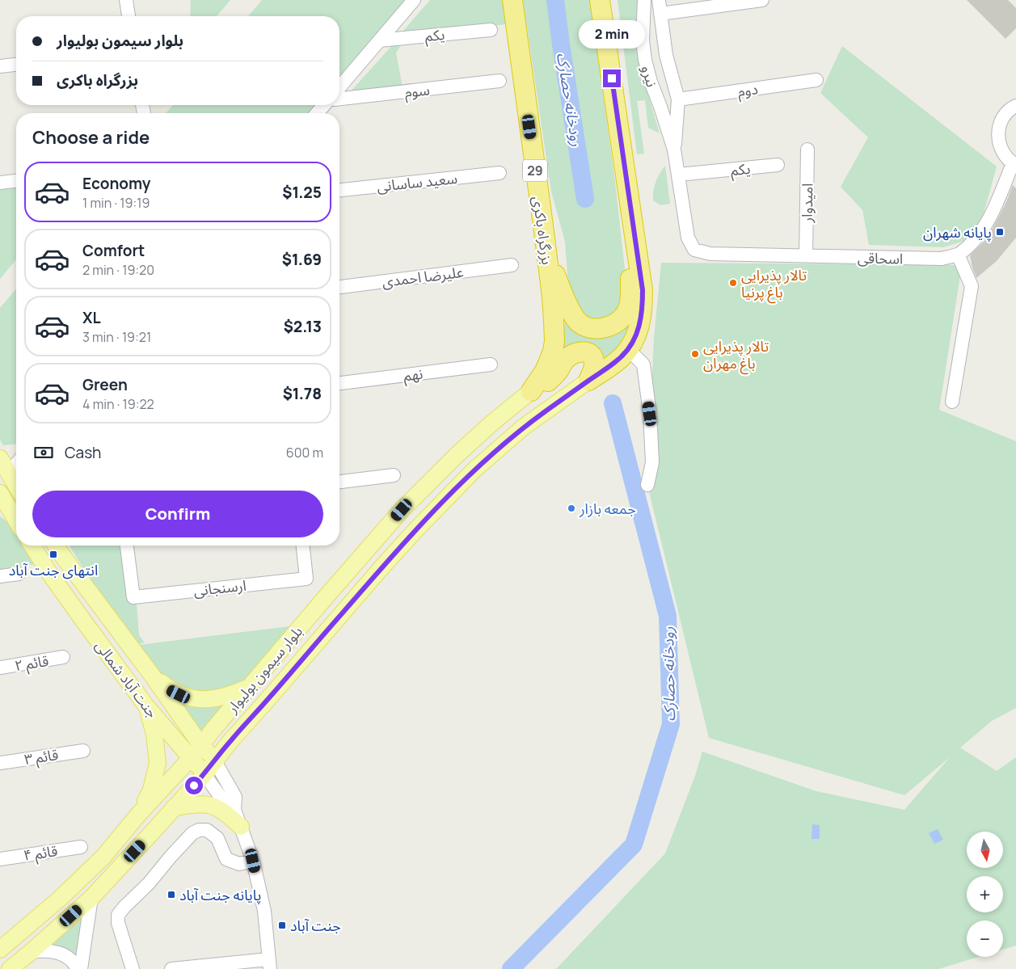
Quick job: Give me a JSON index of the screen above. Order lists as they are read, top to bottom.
{
  "streets": {
    "highway": ["29", "بزرگراه باکری"],
    "main road": ["بلوار سیمون بولیوار", "جنت آباد شمالی"],
    "street": [
      "یکم",
      "نیرو",
      "دوم",
      "سوم",
      "سعید ساسانی",
      "امیدوار",
      "اسحاقی",
      "علیرضا احمدی",
      "نهم",
      "ارسنجانی",
      "قائم ۲",
      "قائم ۳",
      "قائم ۴"
    ]
  },
  "crossings": [
    ["یکم", "نیرو"],
    ["نیرو", "دوم"],
    ["نیرو", "اسحاقی"],
    ["امیدوار", "اسحاقی"],
    ["بزرگراه باکری", "بلوار سیمون بولیوار"],
    ["بلوار سیمون بولیوار", "جنت آباد شمالی"]
  ],
  "water": ["رودخانه حصارک"],
  "places": {
    "transit": [
      "پایانه شهران",
      "انتهای جنت آباد",
      "پایانه جنت آباد",
      "جنت آباد"
    ],
    "other": ["تالار پذیرایی باغ پرنیا", "تالار پذیرایی باغ مهران", "جمعه بازار"]
  },
  "north": "bottom",
  "page": {
    "banner": ["بلوار سیمون بولیوار", "بزرگراه باکری"],
    "bubble": "2 min",
    "heading": "Choose a ride",
    "list": [
      {
        "name": "Economy",
        "note": "1 min · 19:19",
        "value": "$1.25"
      },
      {
        "name": "Comfort",
        "note": "2 min · 19:20",
        "value": "$1.69"
      },
      {
        "name": "XL",
        "note": "3 min · 19:21",
        "value": "$2.13"
      },
      {
        "name": "Green",
        "note": "4 min · 19:22",
        "value": "$1.78"
      }
    ],
    "pay": ["Cash", "600 m"],
    "buttons": "Confirm",
    "map_buttons": ["+", "−"]
  }
}
